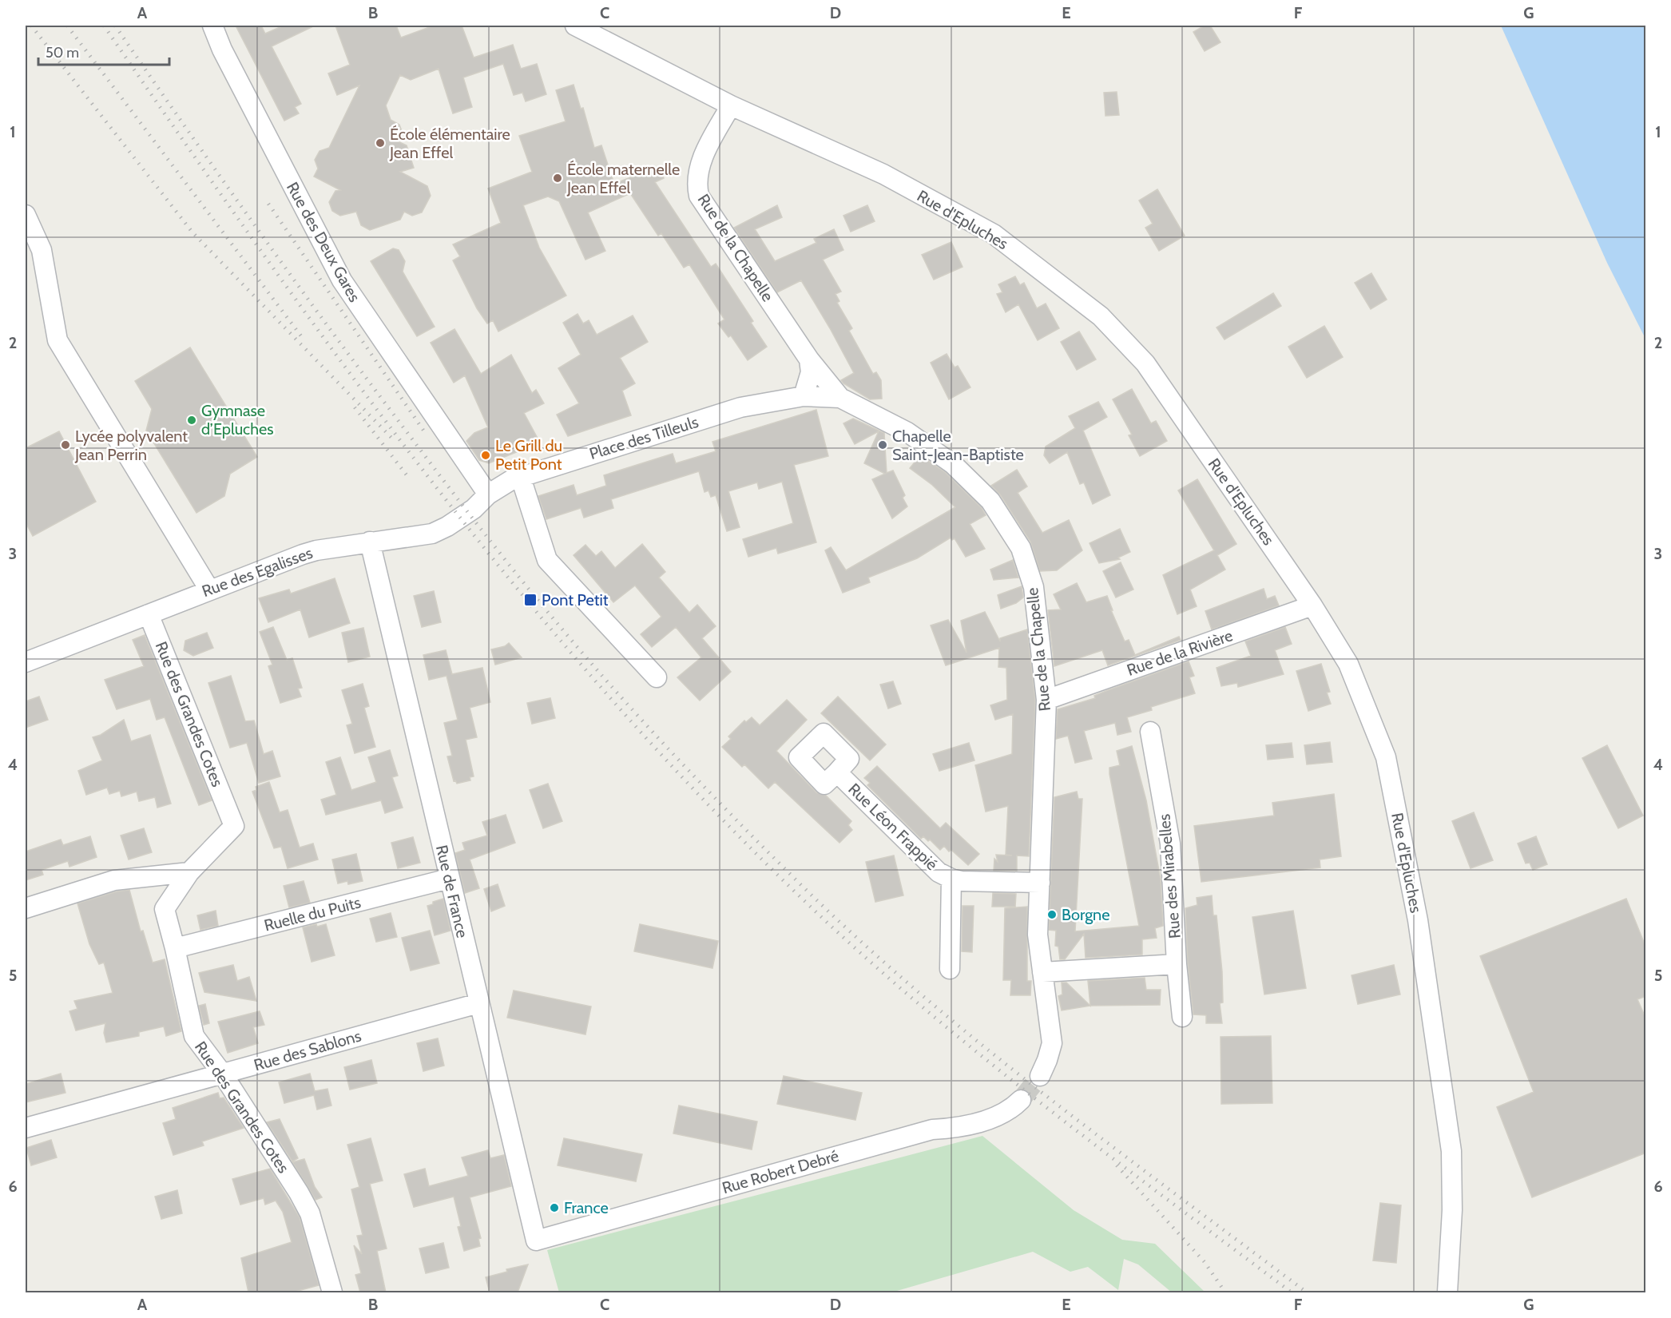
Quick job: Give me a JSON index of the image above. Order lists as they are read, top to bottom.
{
  "streets": {
    "street": [
      "Rue d'Epluches",
      "Rue des Deux Gares",
      "Rue de la Chapelle",
      "Place des Tilleuls",
      "Rue des Egalisses",
      "Rue de la Rivière",
      "Rue des Grandes Cotes",
      "Rue Léon Frappié",
      "Rue des Mirabelles",
      "Rue de France",
      "Ruelle du Puits",
      "Rue des Sablons",
      "Rue Robert Debré"
    ]
  },
  "crossings": [
    ["Rue d'Epluches", "Rue de la Chapelle"],
    ["Rue d'Epluches", "Rue de la Rivière"],
    ["Rue des Deux Gares", "Place des Tilleuls"],
    ["Rue des Deux Gares", "Rue des Egalisses"],
    ["Rue de la Chapelle", "Place des Tilleuls"],
    ["Rue de la Chapelle", "Rue de la Rivière"],
    ["Rue de la Chapelle", "Rue Léon Frappié"],
    ["Place des Tilleuls", "Rue des Egalisses"],
    ["Rue des Egalisses", "Rue des Grandes Cotes"],
    ["Rue des Egalisses", "Rue de France"],
    ["Rue des Grandes Cotes", "Ruelle du Puits"],
    ["Rue des Grandes Cotes", "Rue des Sablons"],
    ["Rue de France", "Ruelle du Puits"],
    ["Rue de France", "Rue des Sablons"],
    ["Rue de France", "Rue Robert Debré"]
  ],
  "places": {
    "other": [
      "École élémentaire Jean Effel",
      "École maternelle Jean Effel",
      "Gymnase d’Epluches",
      "Lycée polyvalent Jean Perrin",
      "Chapelle Saint-Jean-Baptiste",
      "Le Grill du Petit Pont",
      "Borgne",
      "France"
    ],
    "transit": ["Pont Petit"]
  },
  "scale_bar": "50 m",
  "grid": {
    "columns": [
      "A",
      "B",
      "C",
      "D",
      "E",
      "F",
      "G"
    ],
    "rows": [
      "1",
      "2",
      "3",
      "4",
      "5",
      "6"
    ]
  }
}
